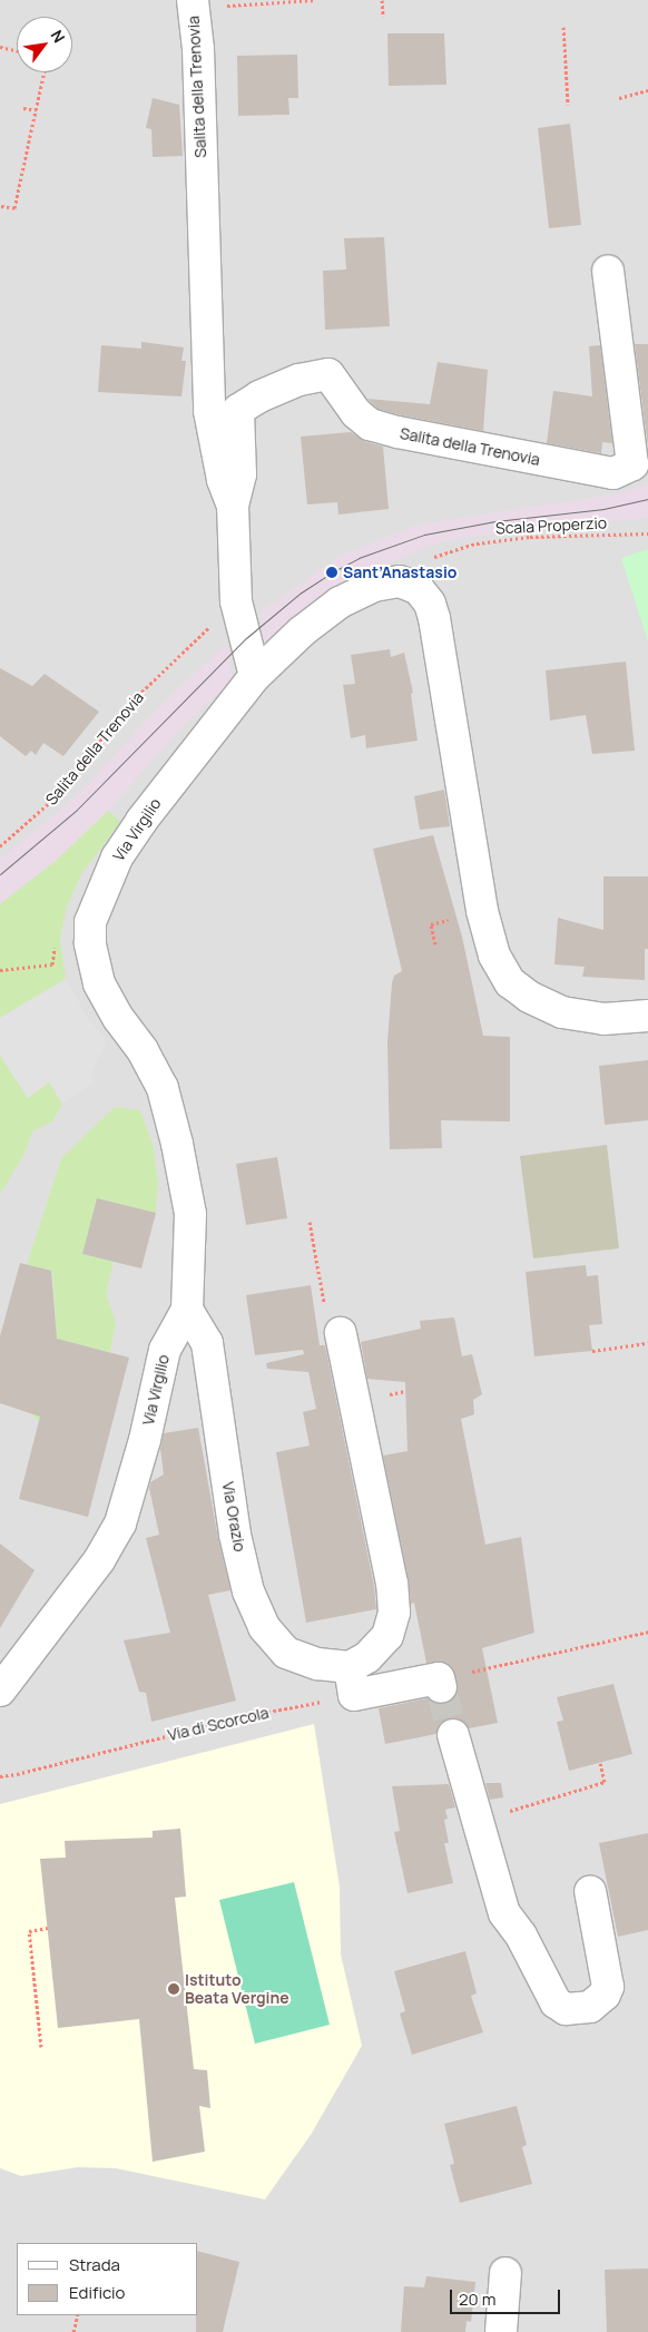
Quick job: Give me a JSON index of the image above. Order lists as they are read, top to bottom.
{
  "streets": {
    "street": ["Salita della Trenovia", "Via Virgilio", "Via Orazio"],
    "path": ["Scala Properzio", "Via di Scorcola"]
  },
  "crossings": [
    ["Salita della Trenovia", "Via Virgilio"],
    ["Scala Properzio", "Via Virgilio"],
    ["Via Virgilio", "Via Orazio"],
    ["Via Orazio", "Via di Scorcola"]
  ],
  "places": ["Sant’Anastasio", "Istituto Beata Vergine"],
  "legend": ["Strada", "Edificio"],
  "scale_bar": "20 m",
  "north": "top right"
}
